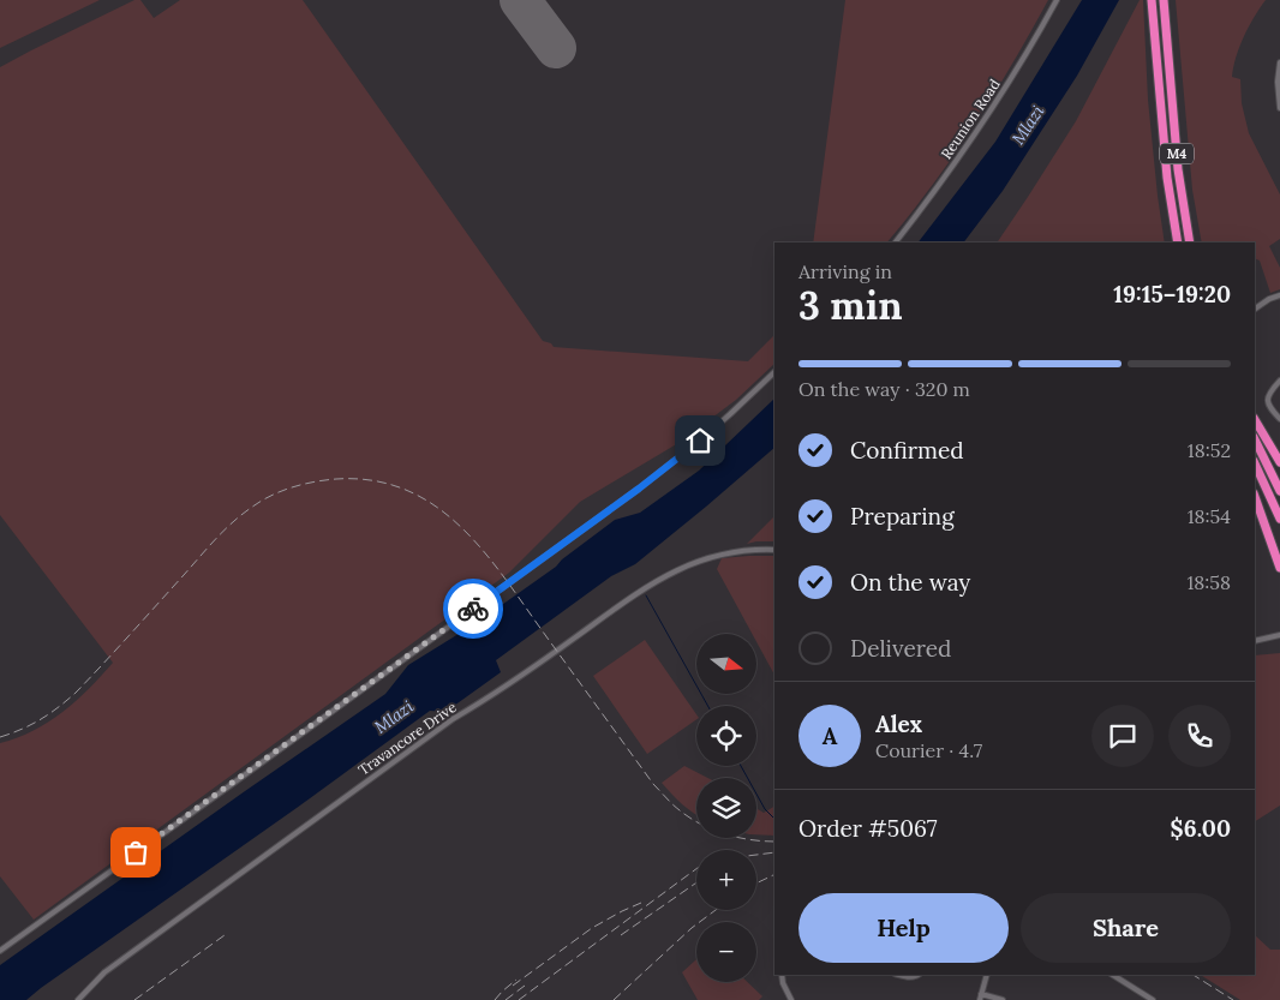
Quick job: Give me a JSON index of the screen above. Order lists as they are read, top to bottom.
{
  "streets": {
    "highway": ["M4"],
    "street": ["Reunion Road", "Travancore Drive"]
  },
  "water": ["Mlazi"],
  "north": "right",
  "page": {
    "heading": ["3 min", "Arriving in", "19:15–19:20"],
    "panel": [
      "Alex",
      "Courier · 4.7",
      "Order #5067",
      "$6.00"
    ],
    "bar": "On the way · 320 m",
    "list": [
      ["Confirmed", "18:52"],
      ["Preparing", "18:54"],
      ["On the way", "18:58"],
      "Delivered"
    ],
    "map_buttons": ["+", "−"],
    "round": "A",
    "buttons": ["Help", "Share"]
  }
}
